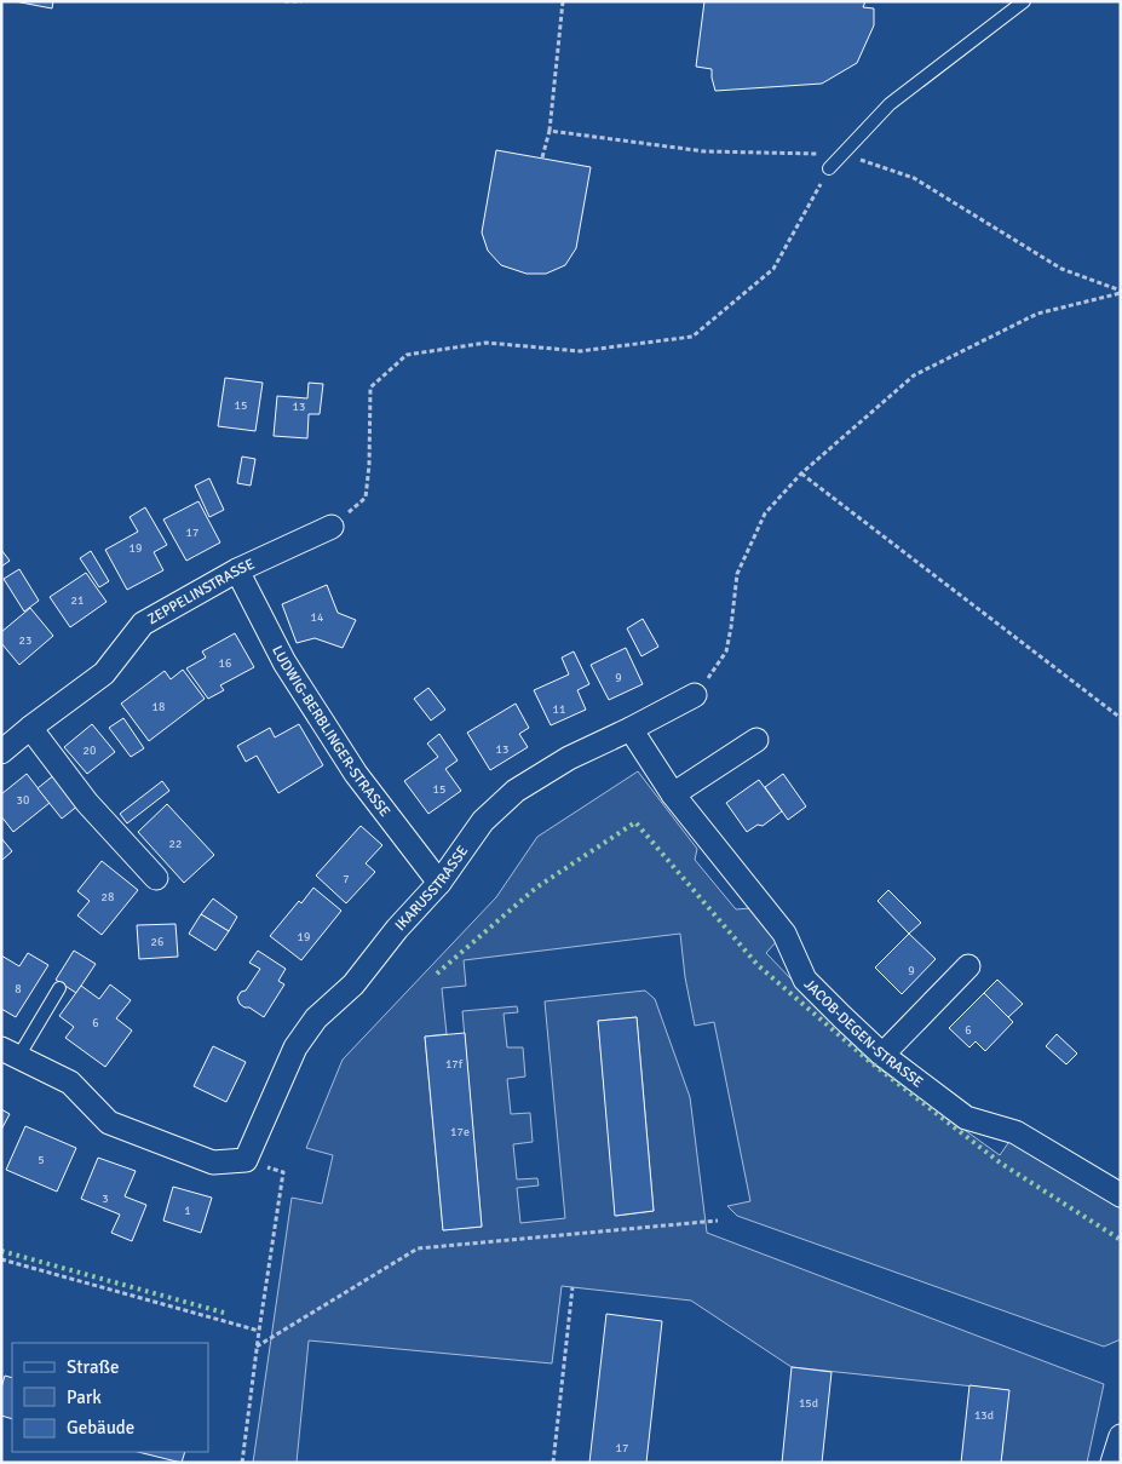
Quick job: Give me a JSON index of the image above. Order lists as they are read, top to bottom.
{
  "streets": {
    "street": [
      "ZEPPELINSTRASSE",
      "LUDWIG-BERBLINGER-STRASSE",
      "IKARUSSTRASSE",
      "JACOB-DEGEN-STRASSE"
    ]
  },
  "crossings": [
    ["ZEPPELINSTRASSE", "LUDWIG-BERBLINGER-STRASSE"],
    ["LUDWIG-BERBLINGER-STRASSE", "IKARUSSTRASSE"],
    ["IKARUSSTRASSE", "JACOB-DEGEN-STRASSE"]
  ],
  "house_numbers": [
    "15",
    "13",
    "17",
    "19",
    "21",
    "14",
    "23",
    "16",
    "9",
    "18",
    "11",
    "13",
    "20",
    "15",
    "30",
    "22",
    "7",
    "28",
    "19",
    "26",
    "9",
    "8",
    "6",
    "6",
    "17f",
    "17e",
    "5",
    "3",
    "1",
    "15d",
    "13d",
    "17"
  ],
  "legend": ["Straße", "Park", "Gebäude"]
}
